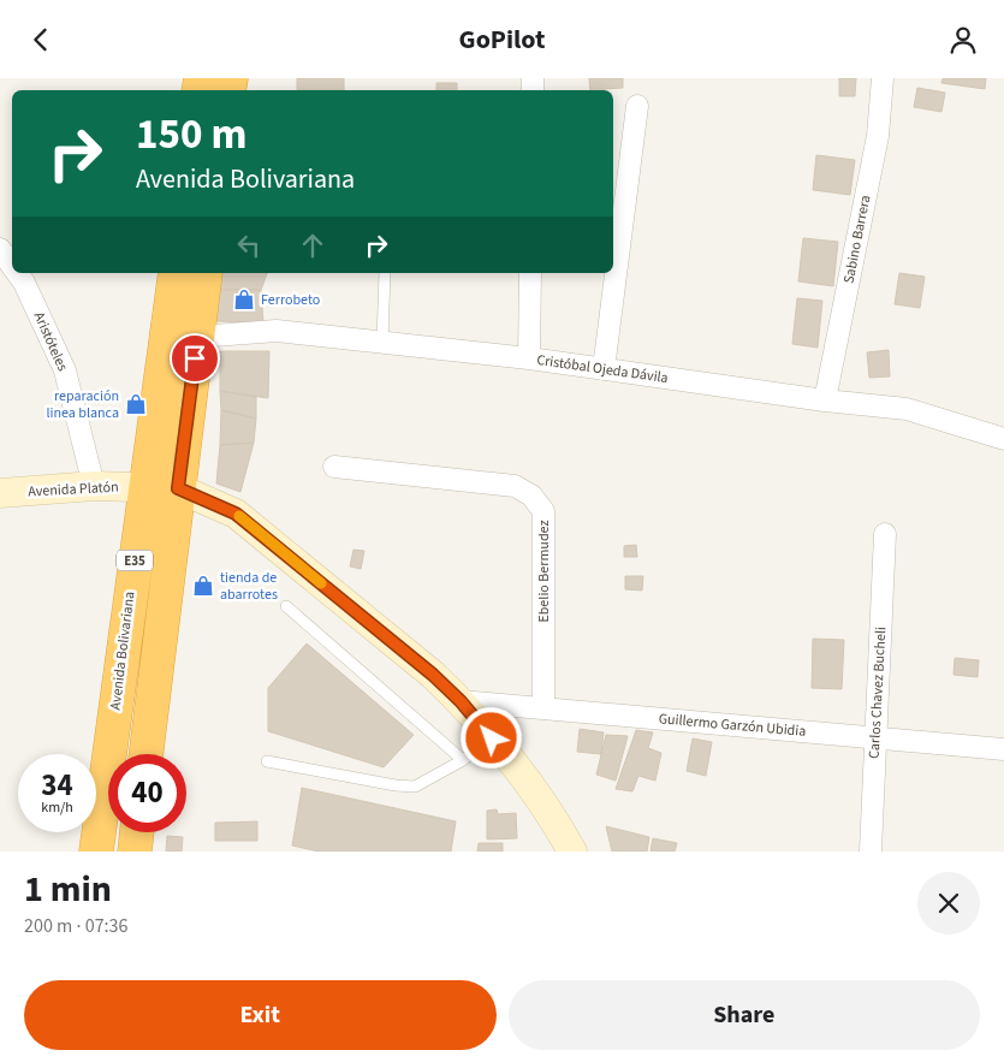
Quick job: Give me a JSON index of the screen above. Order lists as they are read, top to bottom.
{
  "streets": {
    "highway": ["E35", "Avenida Bolivariana"],
    "street": [
      "Sabino Barrera",
      "Aristóteles",
      "Cristóbal Ojeda Dávila",
      "Avenida Platón",
      "Ebelio Bermudez",
      "Carlos Chavez Bucheli",
      "Guillermo Garzón Ubidia"
    ]
  },
  "crossings": [
    ["Sabino Barrera", "Cristóbal Ojeda Dávila"],
    ["Aristóteles", "Avenida Platón"],
    ["Cristóbal Ojeda Dávila", "Avenida Bolivariana"],
    ["Avenida Platón", "Avenida Bolivariana"],
    ["Ebelio Bermudez", "Guillermo Garzón Ubidia"],
    ["Carlos Chavez Bucheli", "Guillermo Garzón Ubidia"]
  ],
  "places": {
    "shop": ["Ferrobeto", "reparación linea blanca", "tienda de abarrotes"]
  },
  "page": {
    "header": "GoPilot",
    "turn": ["150 m", "Avenida Bolivariana"],
    "speed": "34 km/h",
    "limit": "40",
    "heading": ["1 min", "200 m · 07:36"],
    "buttons": ["Exit", "Share"]
  }
}
